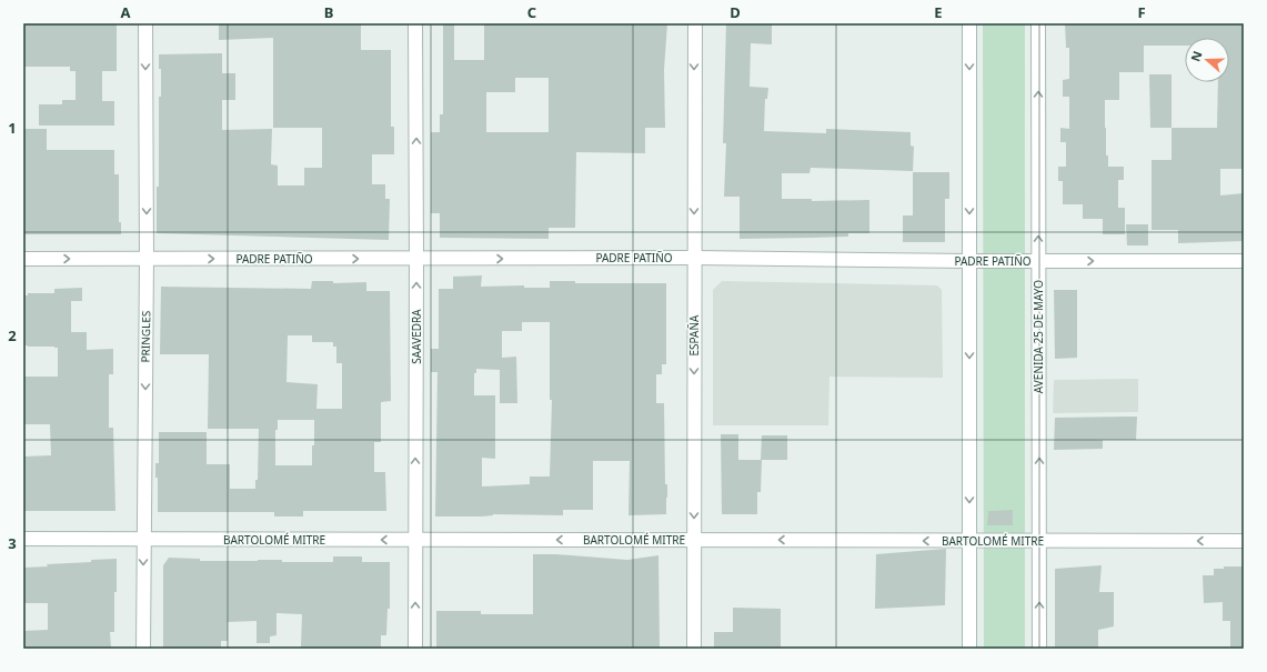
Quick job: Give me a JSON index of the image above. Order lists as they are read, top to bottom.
{
  "streets": {
    "street": [
      "PADRE PATIÑO",
      "ESPAÑA",
      "PRINGLES",
      "SAAVEDRA",
      "AVENIDA 25 DE MAYO",
      "BARTOLOMÉ MITRE"
    ]
  },
  "crossings": [
    ["PADRE PATIÑO", "ESPAÑA"],
    ["PADRE PATIÑO", "PRINGLES"],
    ["PADRE PATIÑO", "SAAVEDRA"],
    ["PADRE PATIÑO", "AVENIDA 25 DE MAYO"],
    ["ESPAÑA", "BARTOLOMÉ MITRE"],
    ["PRINGLES", "BARTOLOMÉ MITRE"],
    ["SAAVEDRA", "BARTOLOMÉ MITRE"],
    ["AVENIDA 25 DE MAYO", "BARTOLOMÉ MITRE"]
  ],
  "one_way": [
    "PADRE PATIÑO",
    "ESPAÑA",
    "PRINGLES",
    "SAAVEDRA",
    "BARTOLOMÉ MITRE"
  ],
  "north": "left",
  "grid": {
    "columns": [
      "A",
      "B",
      "C",
      "D",
      "E",
      "F"
    ],
    "rows": ["1", "2", "3"]
  }
}
